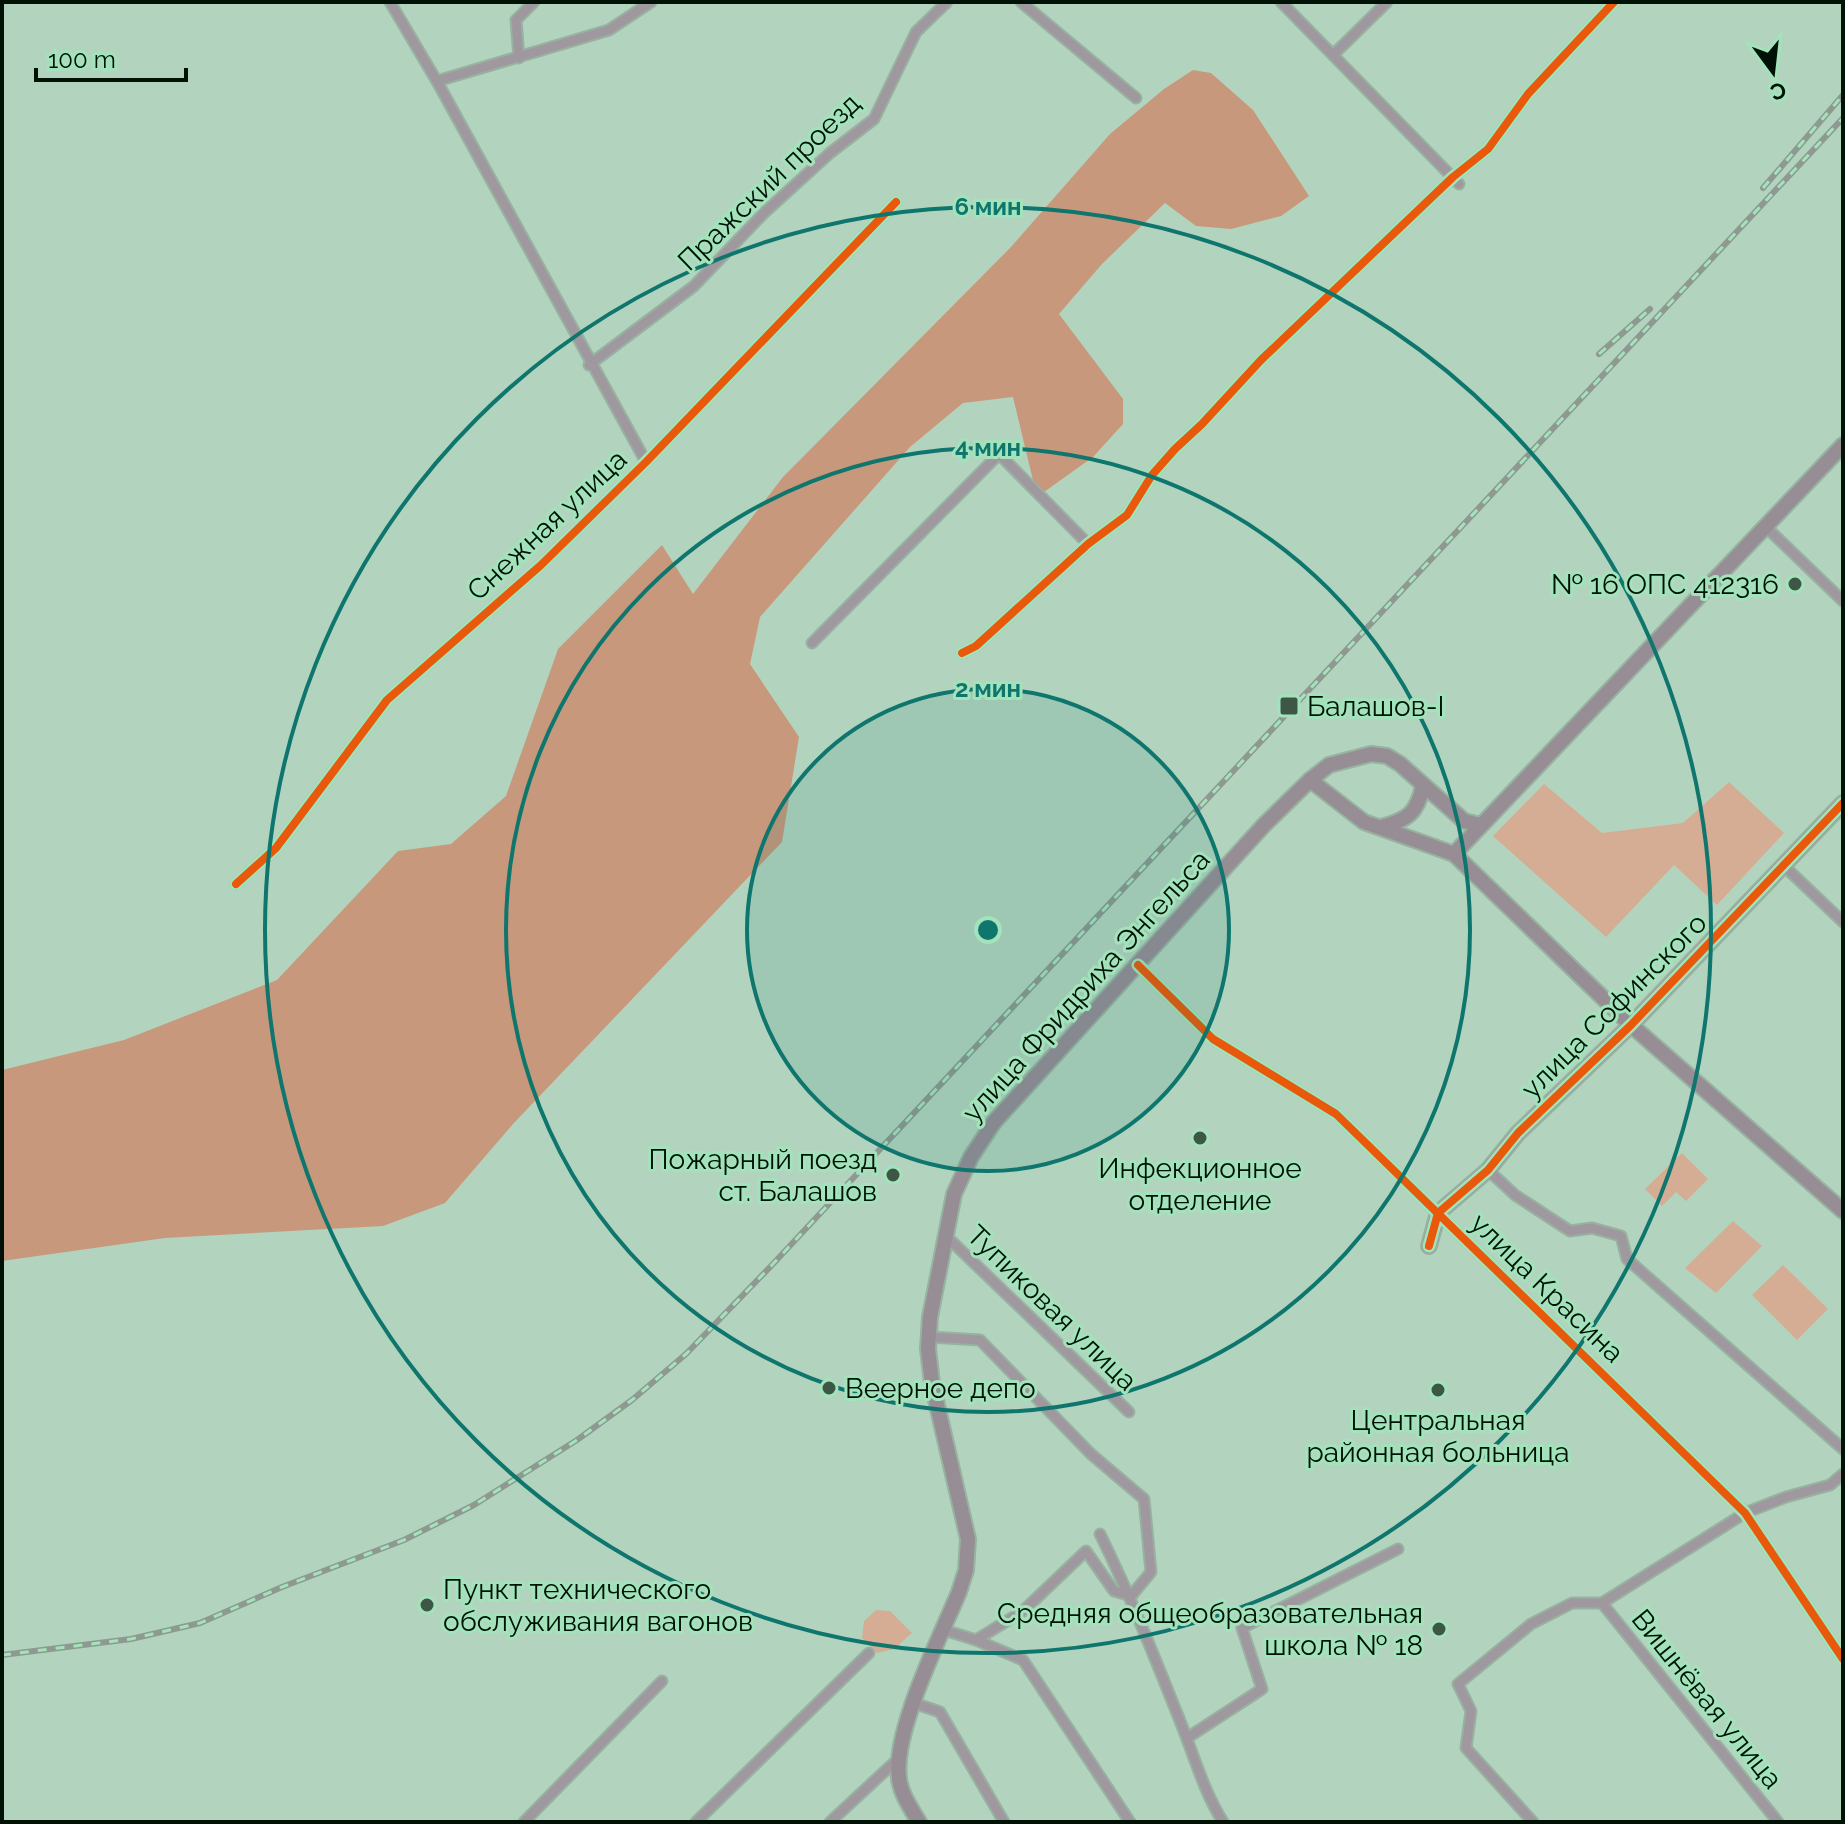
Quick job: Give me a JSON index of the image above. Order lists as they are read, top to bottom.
{
  "streets": {
    "main road": ["улица Фридриха Энгельса", "улица Софинского"],
    "street": [
      "Пражский проезд",
      "Снежная улица",
      "улица Красина",
      "Тупиковая улица",
      "Вишнёвая улица"
    ]
  },
  "crossings": [
    ["улица Фридриха Энгельса", "улица Красина"],
    ["улица Фридриха Энгельса", "Тупиковая улица"],
    ["улица Софинского", "улица Красина"]
  ],
  "places": {
    "other": [
      "№ 16 ОПС 412316",
      "Инфекционное отделение",
      "Пожарный поезд ст. Балашов",
      "Веерное депо",
      "Центральная районная больница",
      "Пункт технического обслуживания вагонов",
      "Средняя общеобразовательная школа № 18"
    ],
    "transit": ["Балашов-I"]
  },
  "scale_bar": "100 m",
  "north": "bottom",
  "rings": ["6 мин", "4 мин", "2 мин"]
}
